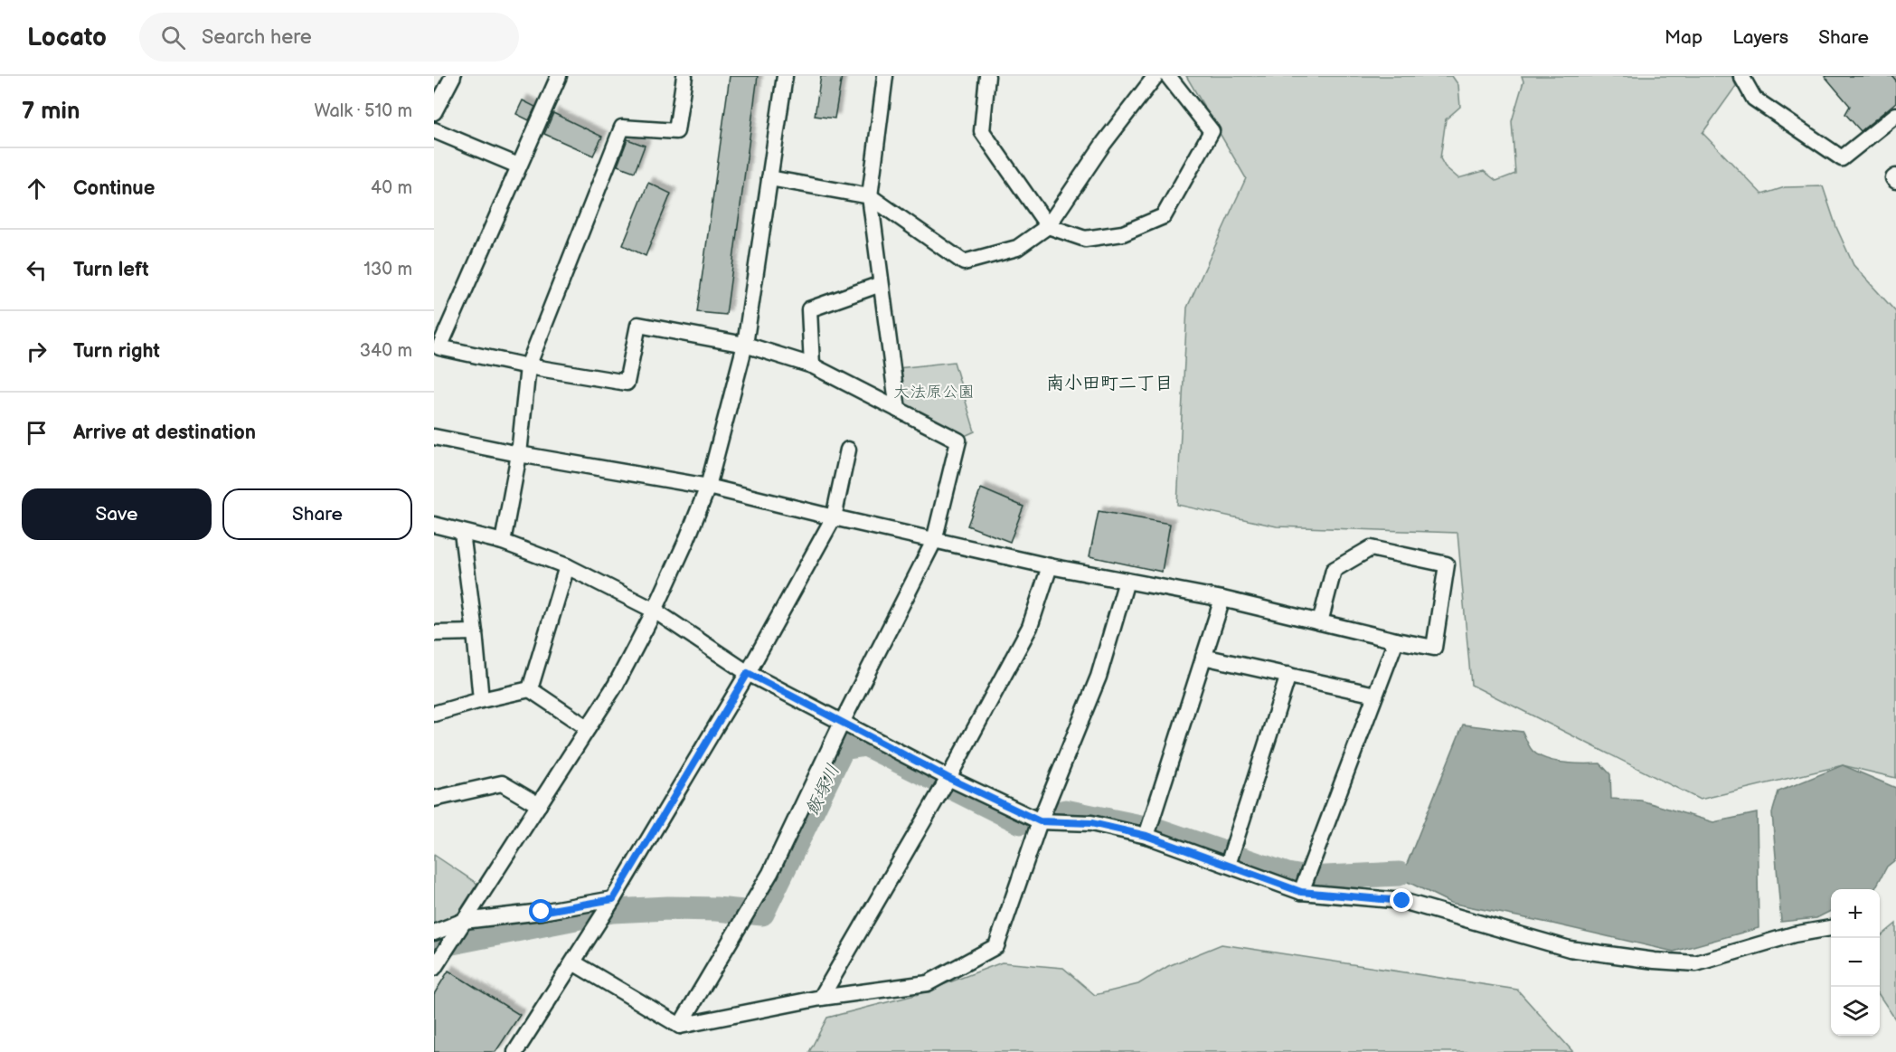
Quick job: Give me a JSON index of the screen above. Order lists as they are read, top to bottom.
{
  "districts": ["南小田町二丁目"],
  "water": ["飯塚川"],
  "parks": ["大法原公園"],
  "page": {
    "header": "Locato",
    "search": "Search here",
    "nav": ["Map", "Layers", "Share"],
    "heading": ["7 min", "Walk · 510 m"],
    "list": [
      ["Continue", "40 m"],
      ["Turn left", "130 m"],
      ["Turn right", "340 m"],
      "Arrive at destination"
    ],
    "buttons": ["Save", "Share"],
    "map_buttons": ["+", "−"]
  }
}
